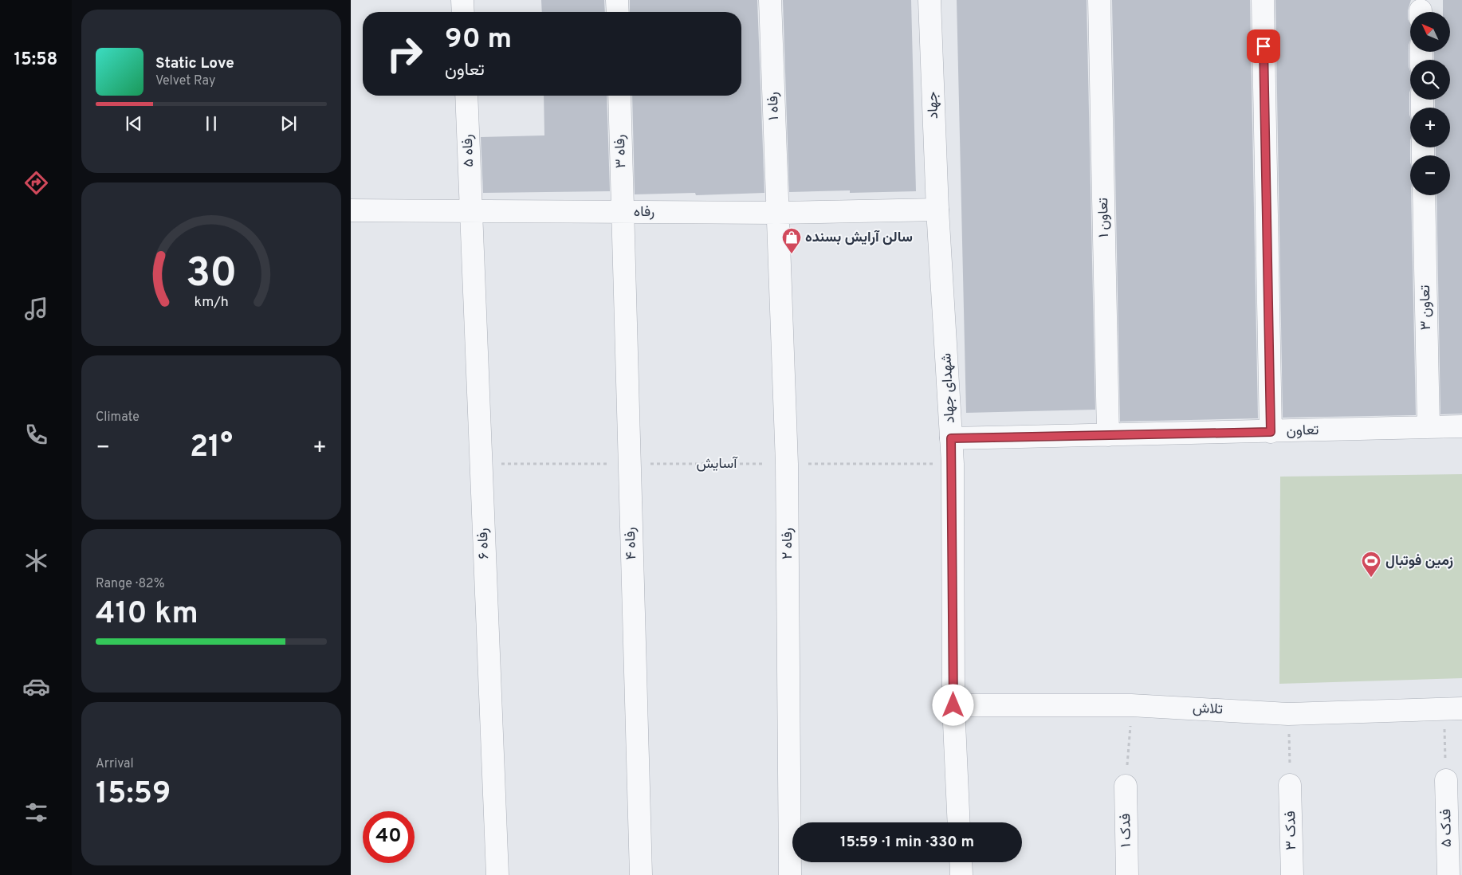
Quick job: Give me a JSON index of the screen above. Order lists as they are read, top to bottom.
{
  "streets": {
    "street": [
      "جهاد",
      "رفاه ۱",
      "رفاه ۵",
      "رفاه ۳",
      "رفاه",
      "تعاون ۱",
      "تعاون ۳",
      "شهدای جهاد",
      "تعاون",
      "رفاه ۶",
      "رفاه ۴",
      "رفاه ۲",
      "تلاش",
      "فدک ۵",
      "فدک ۱",
      "فدک ۳"
    ],
    "path": ["آسایش"]
  },
  "crossings": [
    ["جهاد", "رفاه"],
    ["جهاد", "شهدای جهاد"],
    ["رفاه ۱", "رفاه"],
    ["رفاه ۱", "رفاه ۲"],
    ["رفاه ۵", "رفاه"],
    ["رفاه ۵", "رفاه ۶"],
    ["رفاه ۳", "رفاه"],
    ["رفاه ۳", "رفاه ۴"],
    ["رفاه", "شهدای جهاد"],
    ["رفاه", "رفاه ۶"],
    ["رفاه", "رفاه ۴"],
    ["رفاه", "رفاه ۲"],
    ["تعاون ۱", "تعاون"],
    ["تعاون ۳", "تعاون"],
    ["شهدای جهاد", "تعاون"],
    ["شهدای جهاد", "آسایش"],
    ["شهدای جهاد", "تلاش"],
    ["آسایش", "رفاه ۶"],
    ["آسایش", "رفاه ۴"],
    ["آسایش", "رفاه ۲"]
  ],
  "places": {
    "shop": ["سالن آرایش بسنده"],
    "sports": ["زمین فوتبال"]
  },
  "north": "top left",
  "page": {
    "tabs": "15:58",
    "map_buttons": ["+", "−"],
    "turn": ["90 m", "تعاون"],
    "song": ["Static Love", "Velvet Ray"],
    "tile": [
      "Climate",
      ["Range · 82%", "410 km"],
      ["Arrival", "15:59"]
    ],
    "heat": ["−", "21°", "+"],
    "limit": "40",
    "trip": "15:59 · 1 min · 330 m",
    "gauge": ["30", "km/h"]
  }
}
